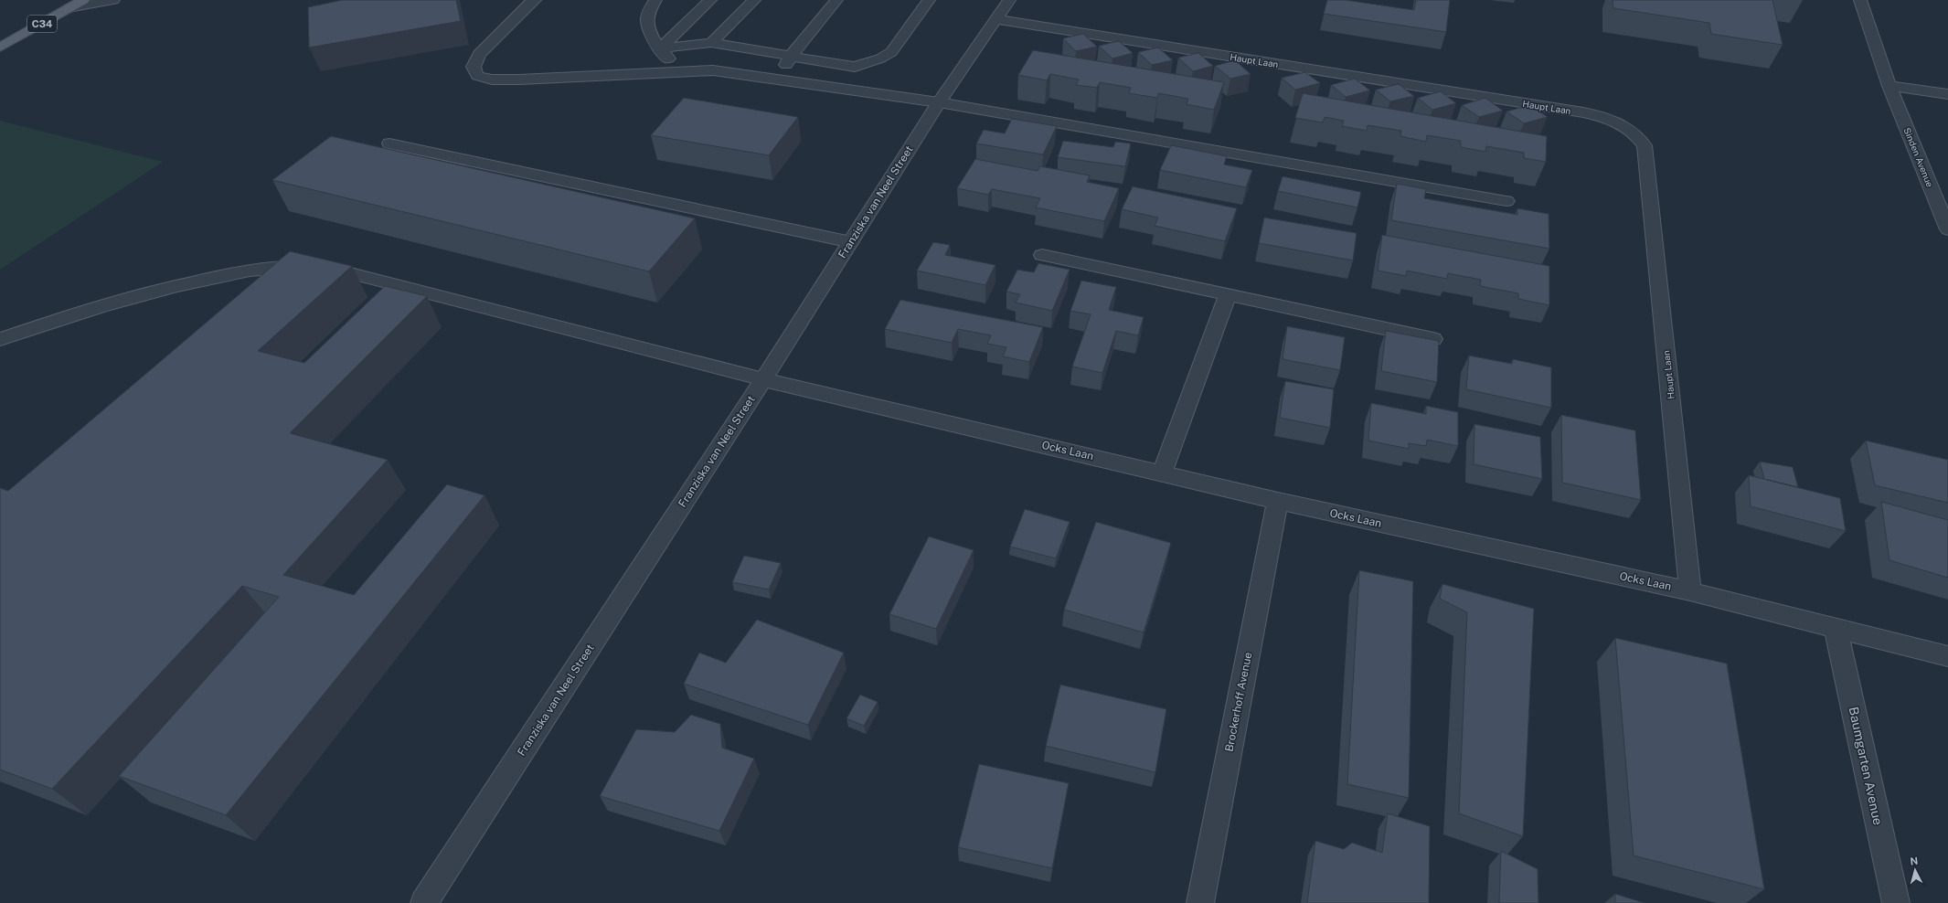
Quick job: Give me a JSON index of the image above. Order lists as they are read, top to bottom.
{
  "streets": {
    "main road": ["C34"],
    "street": [
      "Haupt Laan",
      "Sinden Avenue",
      "Franziska van Neel Street",
      "Ocks Laan",
      "Brockerhoff Avenue",
      "Baumgarten Avenue"
    ]
  },
  "crossings": [
    ["Haupt Laan", "Franziska van Neel Street"],
    ["Haupt Laan", "Ocks Laan"],
    ["Franziska van Neel Street", "Ocks Laan"],
    ["Ocks Laan", "Brockerhoff Avenue"],
    ["Ocks Laan", "Baumgarten Avenue"]
  ],
  "north": "top"
}
